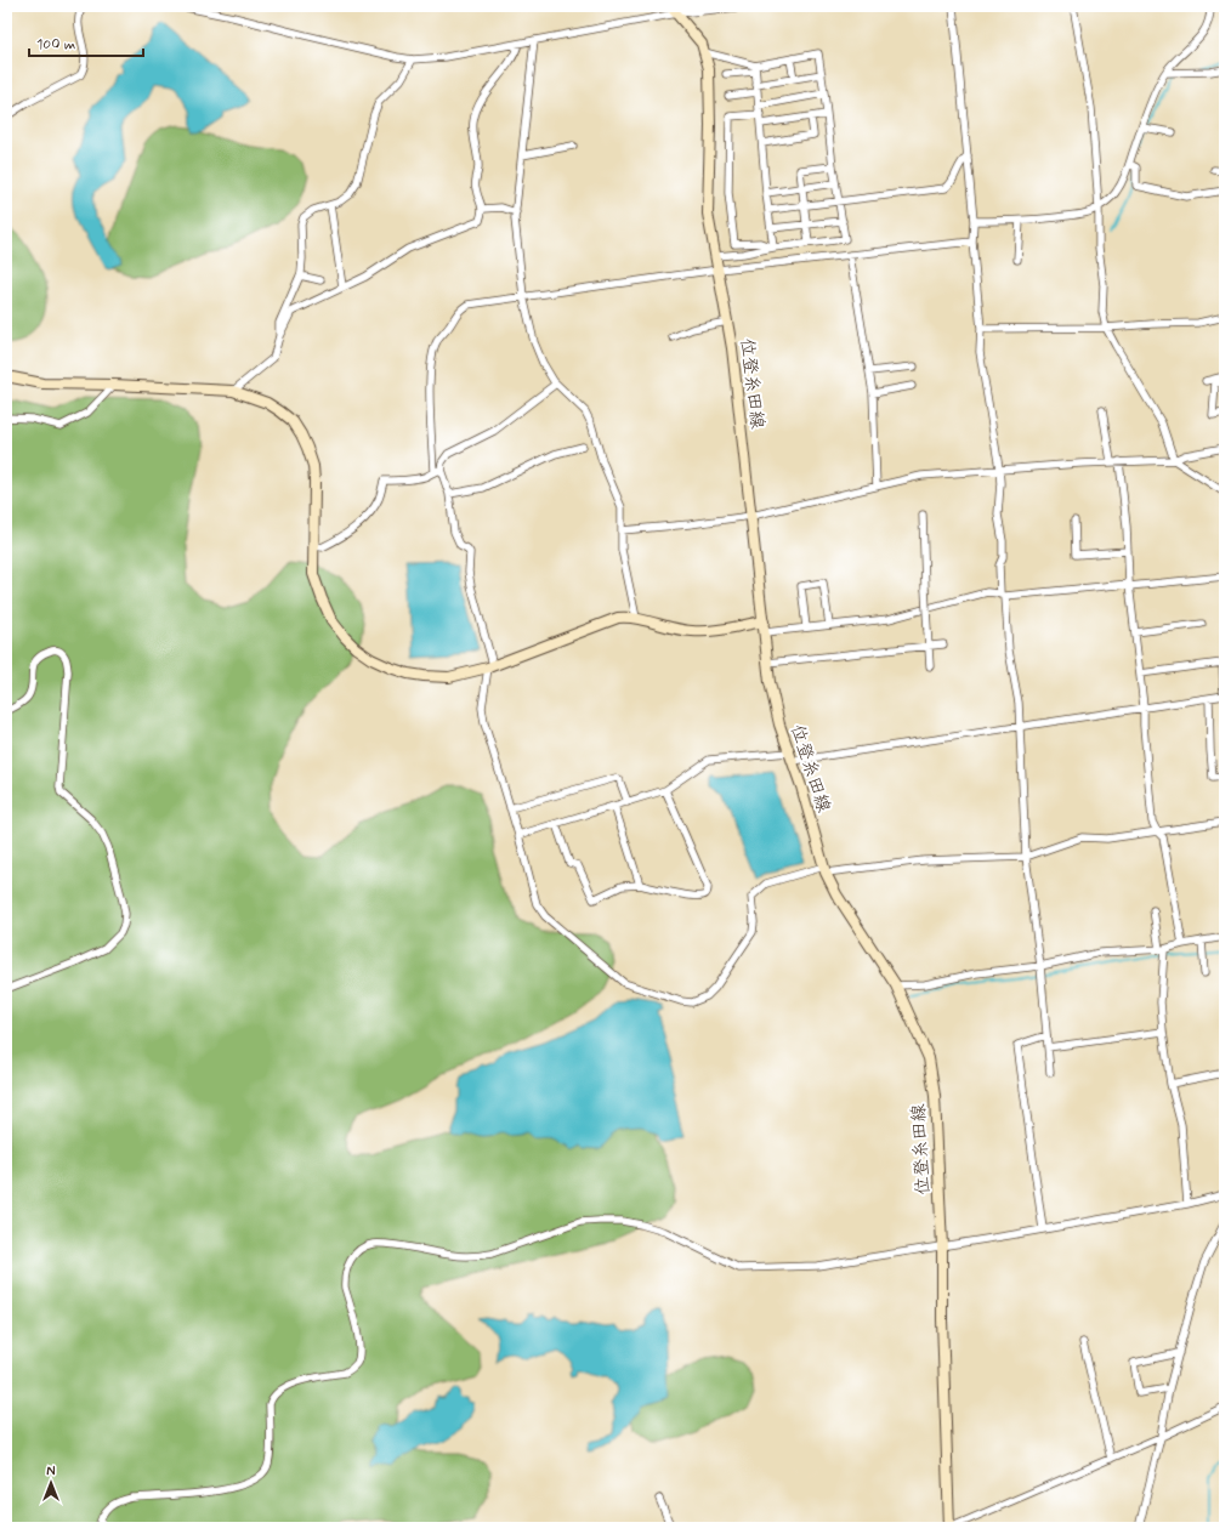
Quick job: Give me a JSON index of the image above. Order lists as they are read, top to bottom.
{
  "streets": {
    "main road": ["位登糸田線"]
  },
  "scale_bar": "100 m",
  "north": "top"
}
